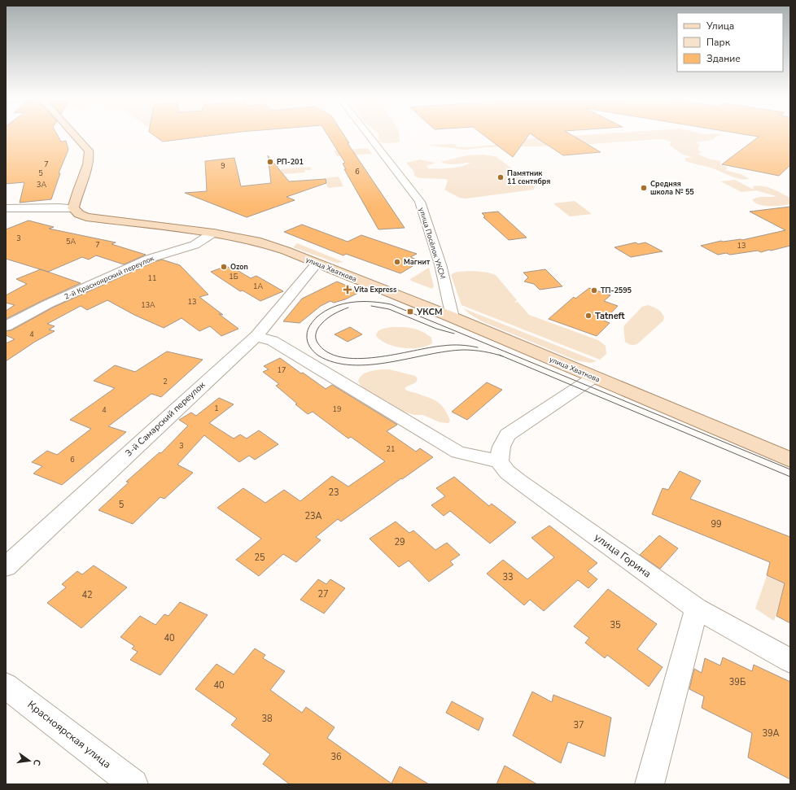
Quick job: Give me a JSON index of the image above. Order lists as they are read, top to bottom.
{
  "streets": {
    "main road": ["улица Хваткова"],
    "street": [
      "улица Посёлок УКСМ",
      "2-й Красноярский переулок",
      "3-й Самарский переулок",
      "улица Горина",
      "Красноярская улица"
    ]
  },
  "crossings": [
    ["улица Посёлок УКСМ", "улица Хваткова"],
    ["улица Хваткова", "2-й Красноярский переулок"],
    ["улица Хваткова", "3-й Самарский переулок"]
  ],
  "places": {
    "other": [
      "РП-201",
      "Памятник 11 сентября",
      "Средняя школа № 55",
      "Магнит",
      "Ozon",
      "ТП-2595",
      "Tatneft"
    ],
    "health": ["Vita Express"],
    "transit": ["УКСМ"]
  },
  "house_numbers": [
    "7",
    "9",
    "6",
    "5",
    "3А",
    "3",
    "5А",
    "7",
    "13",
    "1Б",
    "11",
    "1А",
    "13",
    "13А",
    "4",
    "17",
    "2",
    "1",
    "19",
    "4",
    "3",
    "21",
    "6",
    "23",
    "5",
    "23А",
    "99",
    "29",
    "25",
    "33",
    "27",
    "42",
    "35",
    "40",
    "39Б",
    "40",
    "38",
    "37",
    "39А",
    "36"
  ],
  "legend": ["Улица", "Парк", "Здание"],
  "north": "right"
}
